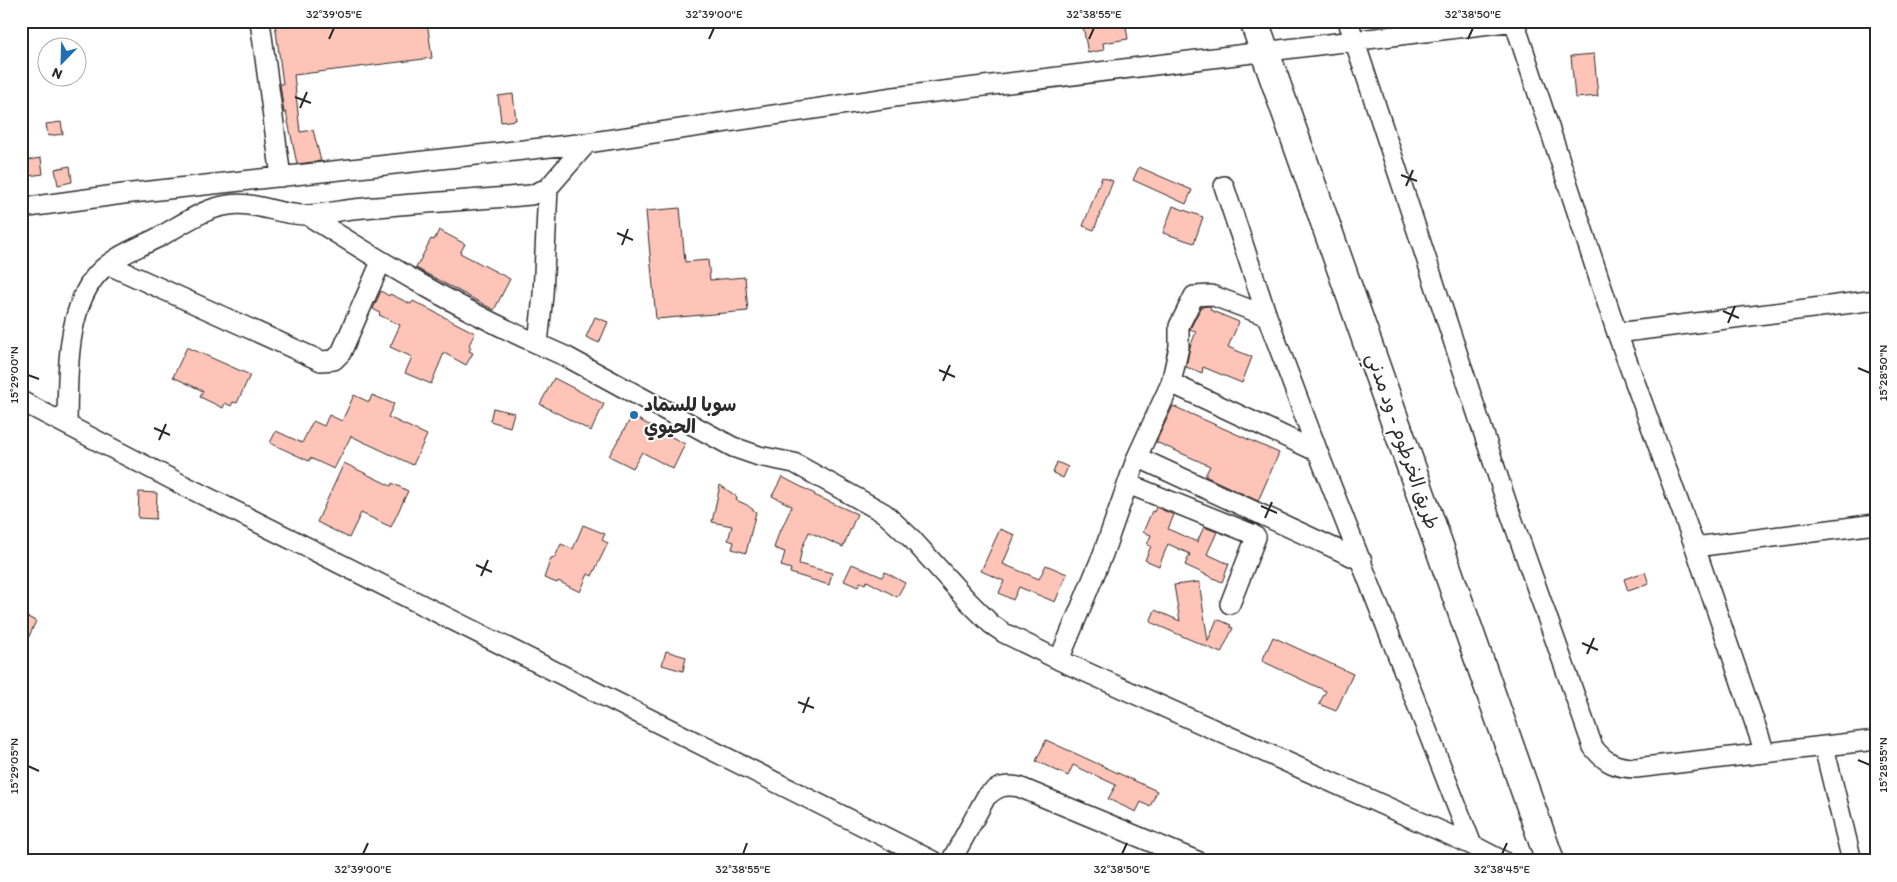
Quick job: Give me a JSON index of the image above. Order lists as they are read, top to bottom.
{
  "streets": {
    "highway": ["طريق الخرطوم - ود مدني"]
  },
  "places": ["سوبا للسماد الحيوي"],
  "north": "bottom left",
  "coordinates": [
    "32°39'05\"E",
    "32°39'00\"E",
    "32°38'55\"E",
    "32°38'50\"E",
    "15°28'50\"N",
    "15°29'00\"N",
    "15°28'55\"N",
    "15°29'05\"N",
    "32°38'45\"E"
  ]
}
